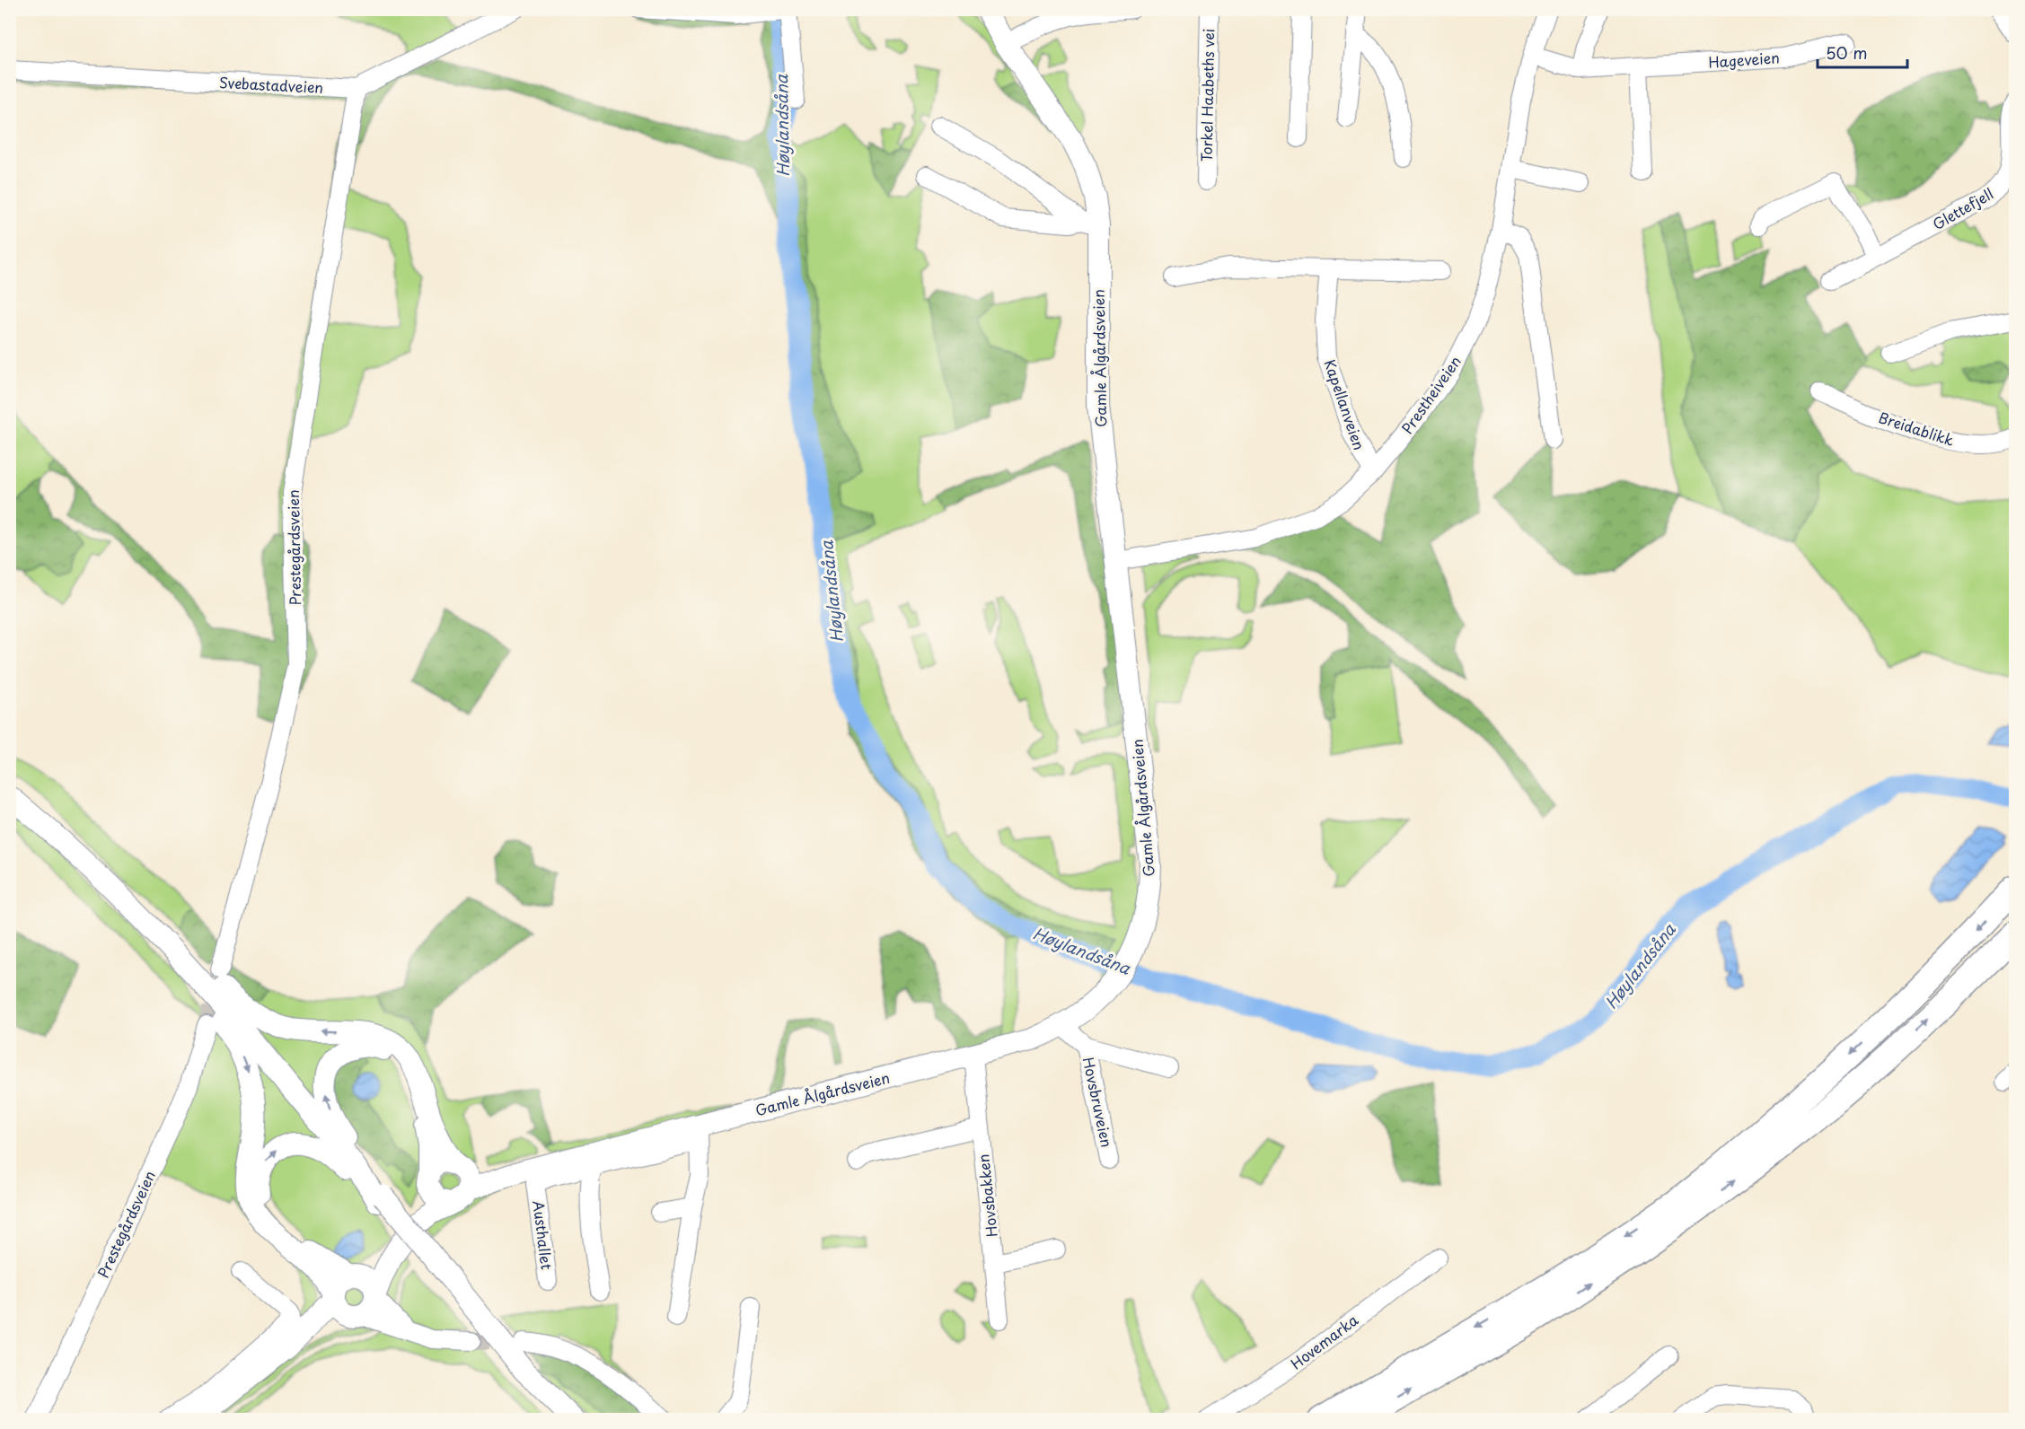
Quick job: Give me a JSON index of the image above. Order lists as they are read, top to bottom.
{
  "streets": {
    "main road": ["Gamle Ålgårdsveien"],
    "street": [
      "Hageveien",
      "Svebastadveien",
      "Torkel Haabeths vei",
      "Glettefjell",
      "Prestheiveien",
      "Kapellanveien",
      "Breidablikk",
      "Prestegårdsveien",
      "Hovsbruveien",
      "Hovsbakken",
      "Austhallet",
      "Hovemarka"
    ]
  },
  "crossings": [
    ["Hageveien", "Prestheiveien"],
    ["Svebastadveien", "Prestegårdsveien"],
    ["Gamle Ålgårdsveien", "Prestheiveien"],
    ["Gamle Ålgårdsveien", "Hovsbruveien"],
    ["Gamle Ålgårdsveien", "Hovsbakken"],
    ["Gamle Ålgårdsveien", "Austhallet"],
    ["Prestheiveien", "Kapellanveien"]
  ],
  "water": ["Høylandsåna"],
  "scale_bar": "50 m"
}
